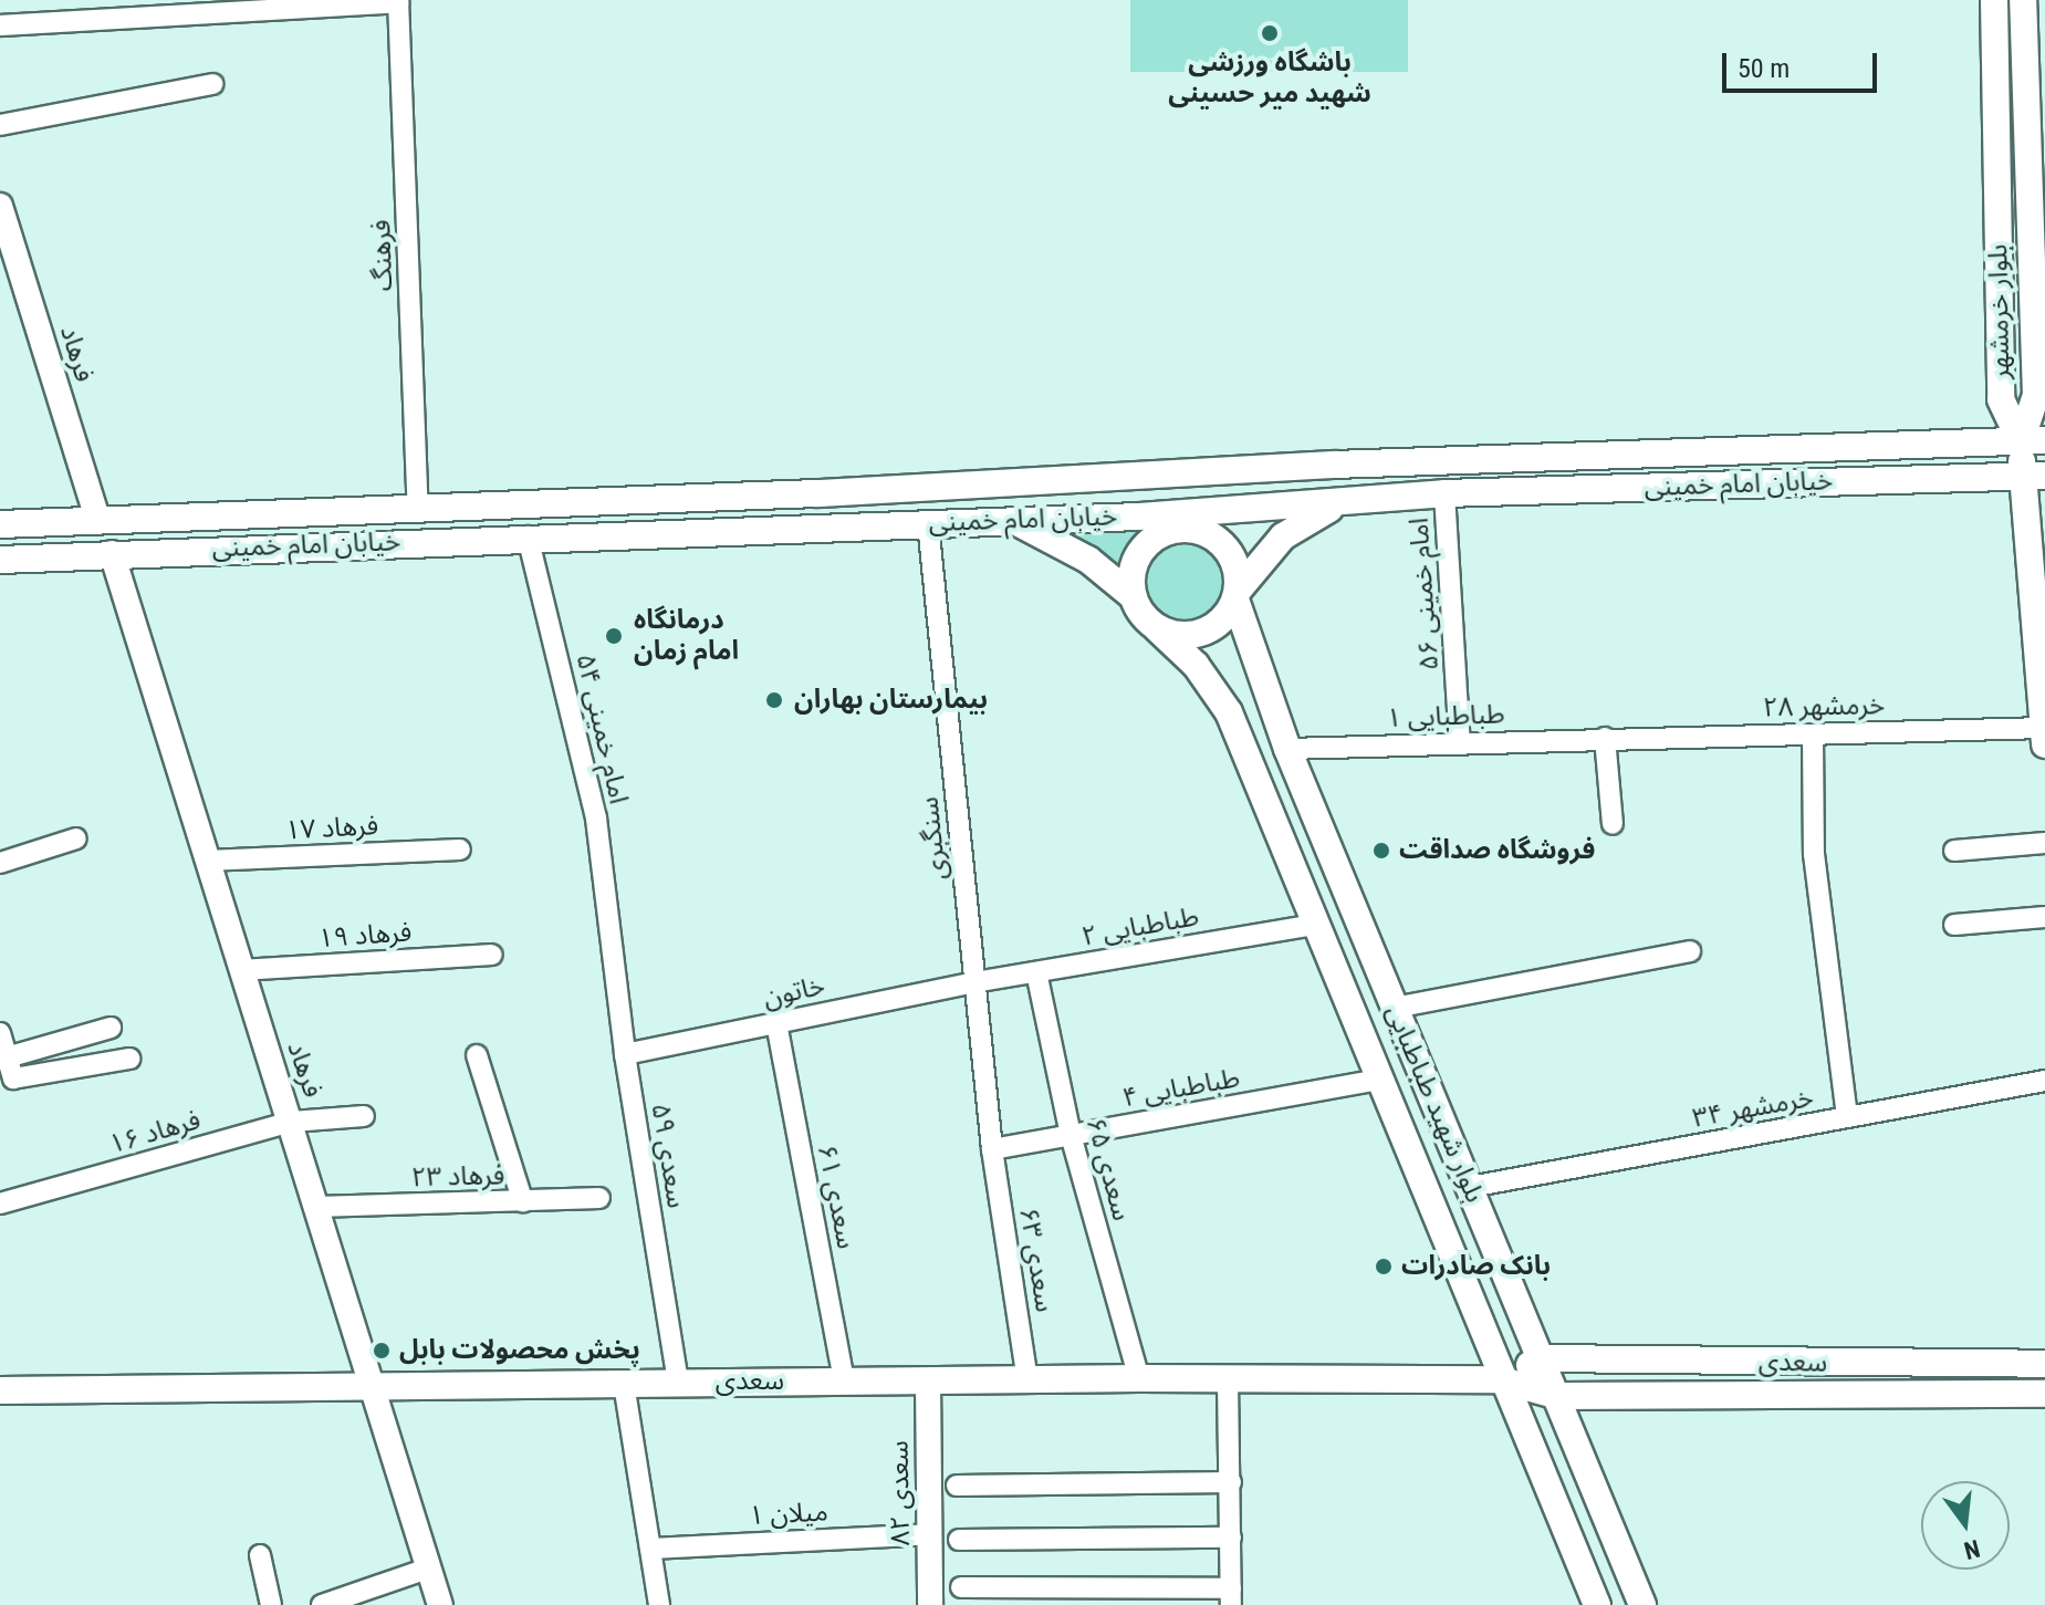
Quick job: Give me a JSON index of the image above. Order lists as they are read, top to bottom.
{
  "streets": {
    "main road": [
      "بلوار خرمشهر",
      "خیابان امام خمینی",
      "بلوار شهید طباطبایی",
      "سعدی"
    ],
    "street": [
      "فرهنگ",
      "فرهاد",
      "امام خمینی ۵۶",
      "خرمشهر ۲۸",
      "طباطبایی ۱",
      "امام خمینی ۵۴",
      "فرهاد ۱۷",
      "سنگبری",
      "طباطبایی ۲",
      "فرهاد ۱۹",
      "خاتون",
      "طباطبایی ۴",
      "خرمشهر ۳۴",
      "فرهاد ۱۶",
      "سعدی ۵۹",
      "سعدی ۶۵",
      "فرهاد ۲۳",
      "سعدی ۶۱",
      "سعدی ۶۳",
      "سعدی ۸۲",
      "میلان ۱"
    ]
  },
  "crossings": [
    ["فرهنگ", "خیابان امام خمینی"],
    ["بلوار خرمشهر", "خیابان امام خمینی"],
    ["فرهاد", "خیابان امام خمینی"],
    ["فرهاد", "فرهاد ۱۷"],
    ["فرهاد", "فرهاد ۱۹"],
    ["فرهاد", "فرهاد ۱۶"],
    ["فرهاد", "فرهاد ۲۳"],
    ["فرهاد", "سعدی"],
    ["خیابان امام خمینی", "امام خمینی ۵۶"],
    ["خیابان امام خمینی", "امام خمینی ۵۴"],
    ["خیابان امام خمینی", "سنگبری"],
    ["خیابان امام خمینی", "بلوار شهید طباطبایی"],
    ["امام خمینی ۵۶", "طباطبایی ۱"],
    ["خرمشهر ۲۸", "طباطبایی ۱"],
    ["طباطبایی ۱", "بلوار شهید طباطبایی"],
    ["امام خمینی ۵۴", "سعدی ۵۹"],
    ["سنگبری", "طباطبایی ۲"],
    ["سنگبری", "خاتون"],
    ["سنگبری", "طباطبایی ۴"],
    ["سنگبری", "سعدی ۶۳"],
    ["طباطبایی ۲", "خاتون"],
    ["طباطبایی ۲", "بلوار شهید طباطبایی"],
    ["طباطبایی ۲", "سعدی ۶۵"],
    ["خاتون", "سعدی ۵۹"],
    ["خاتون", "سعدی ۶۱"],
    ["طباطبایی ۴", "بلوار شهید طباطبایی"],
    ["طباطبایی ۴", "سعدی ۶۵"],
    ["طباطبایی ۴", "سعدی ۶۳"],
    ["بلوار شهید طباطبایی", "خرمشهر ۳۴"],
    ["بلوار شهید طباطبایی", "سعدی"],
    ["سعدی ۵۹", "سعدی"],
    ["سعدی ۶۵", "سعدی"],
    ["سعدی ۶۱", "سعدی"],
    ["سعدی ۶۳", "سعدی"],
    ["سعدی", "سعدی ۸۲"],
    ["سعدی ۸۲", "میلان ۱"]
  ],
  "places": [
    "باشگاه ورزشی شهید میر حسینی",
    "درمانگاه امام زمان",
    "بیمارستان بهاران",
    "فروشگاه صداقت",
    "بانک صادرات",
    "پخش محصولات بابل"
  ],
  "scale_bar": "50 m",
  "north": "bottom"
}
